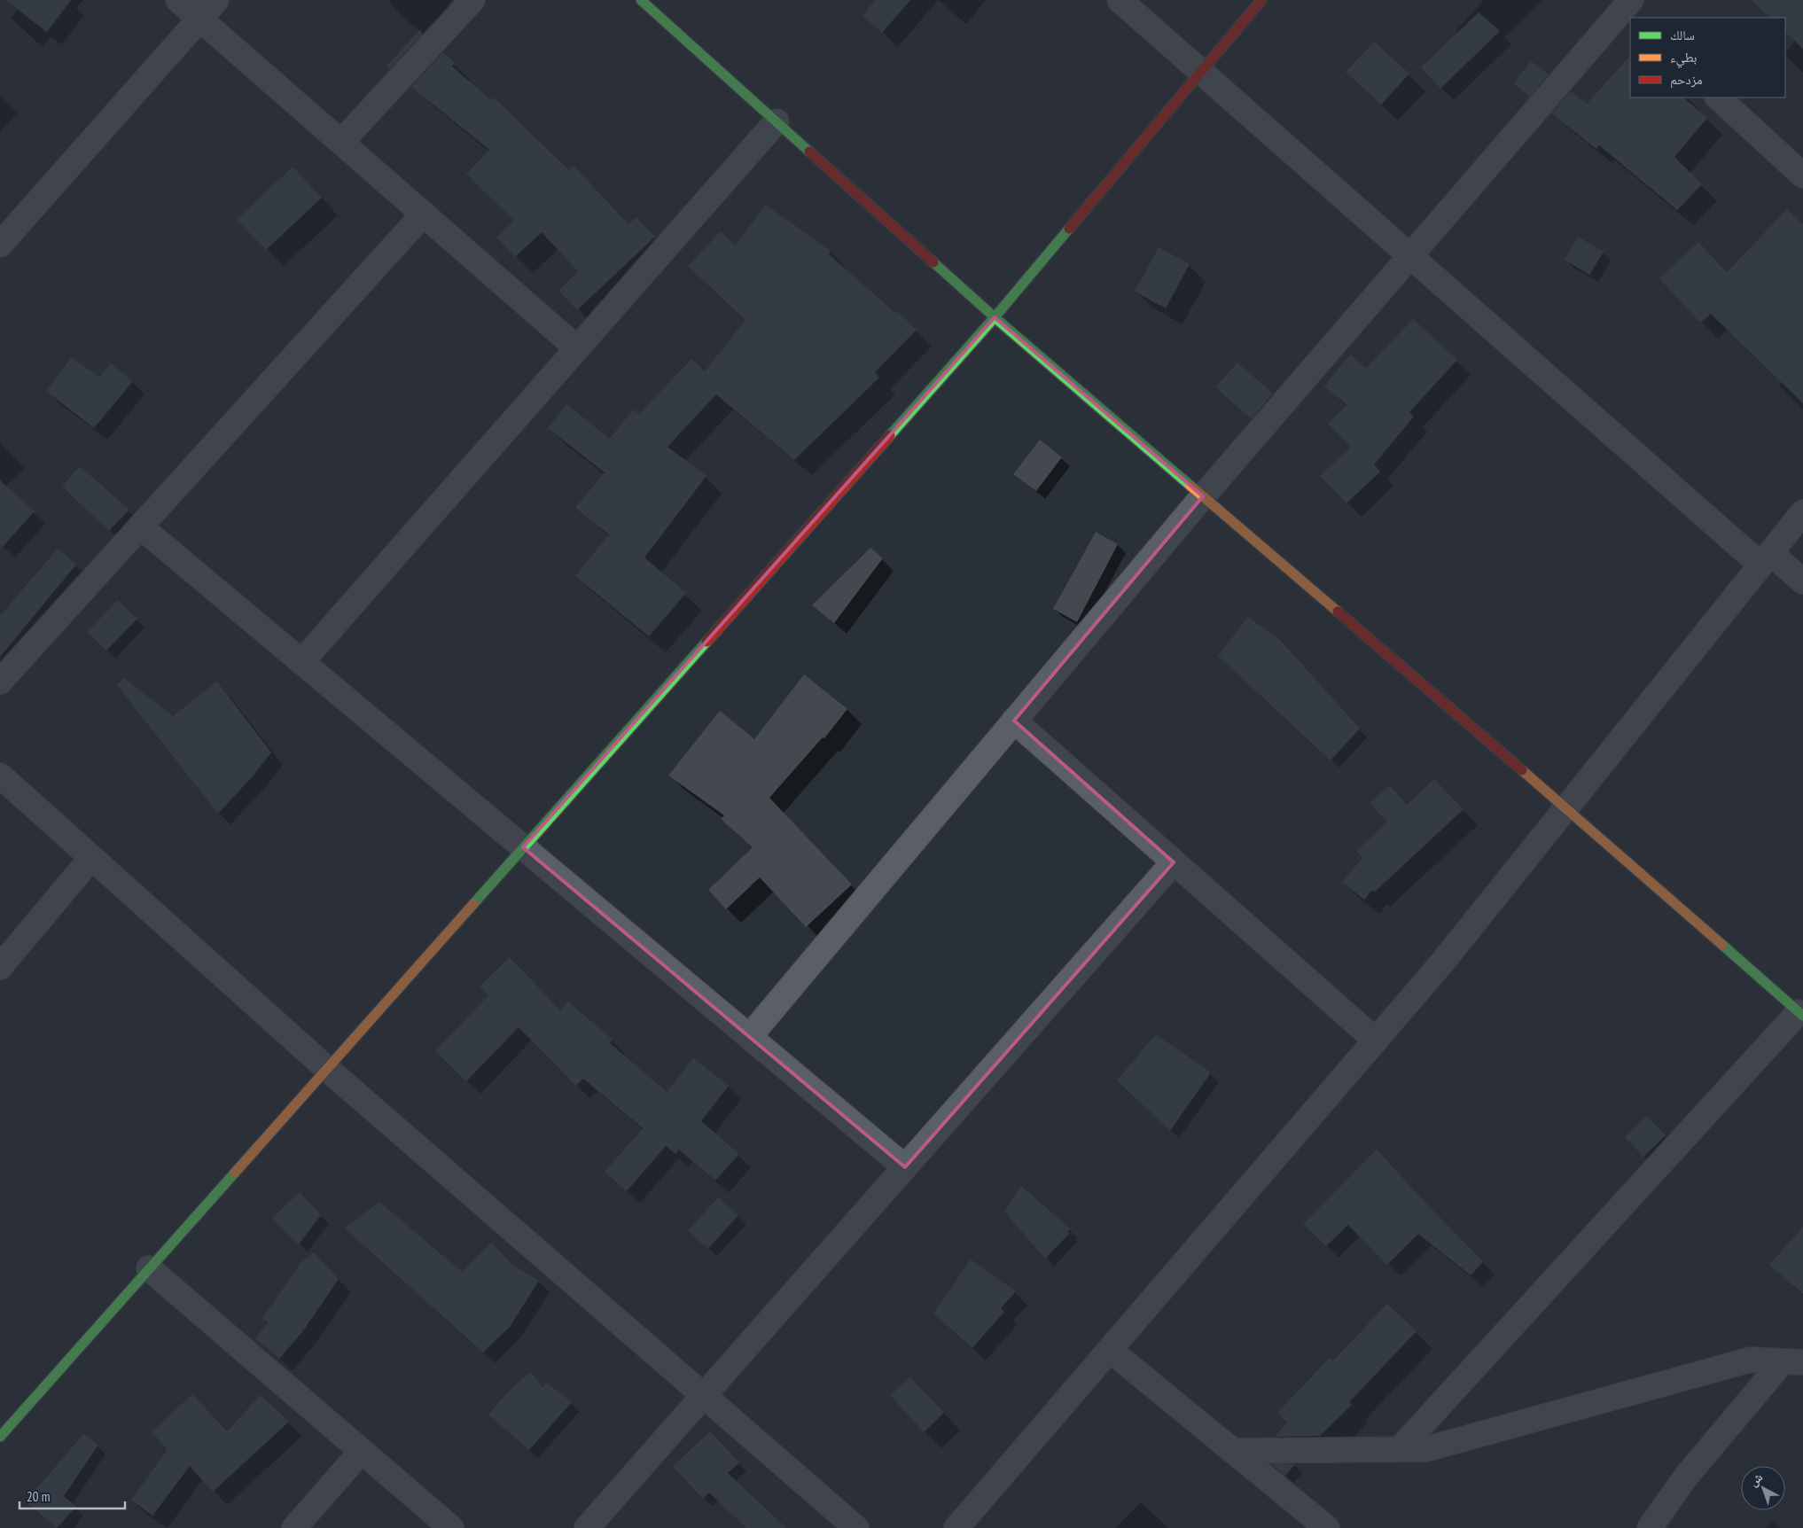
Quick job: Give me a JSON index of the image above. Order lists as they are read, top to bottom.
{
  "legend": ["سالك", "بطيء", "مزدحم"],
  "scale_bar": "20 m",
  "north": "top left"
}
